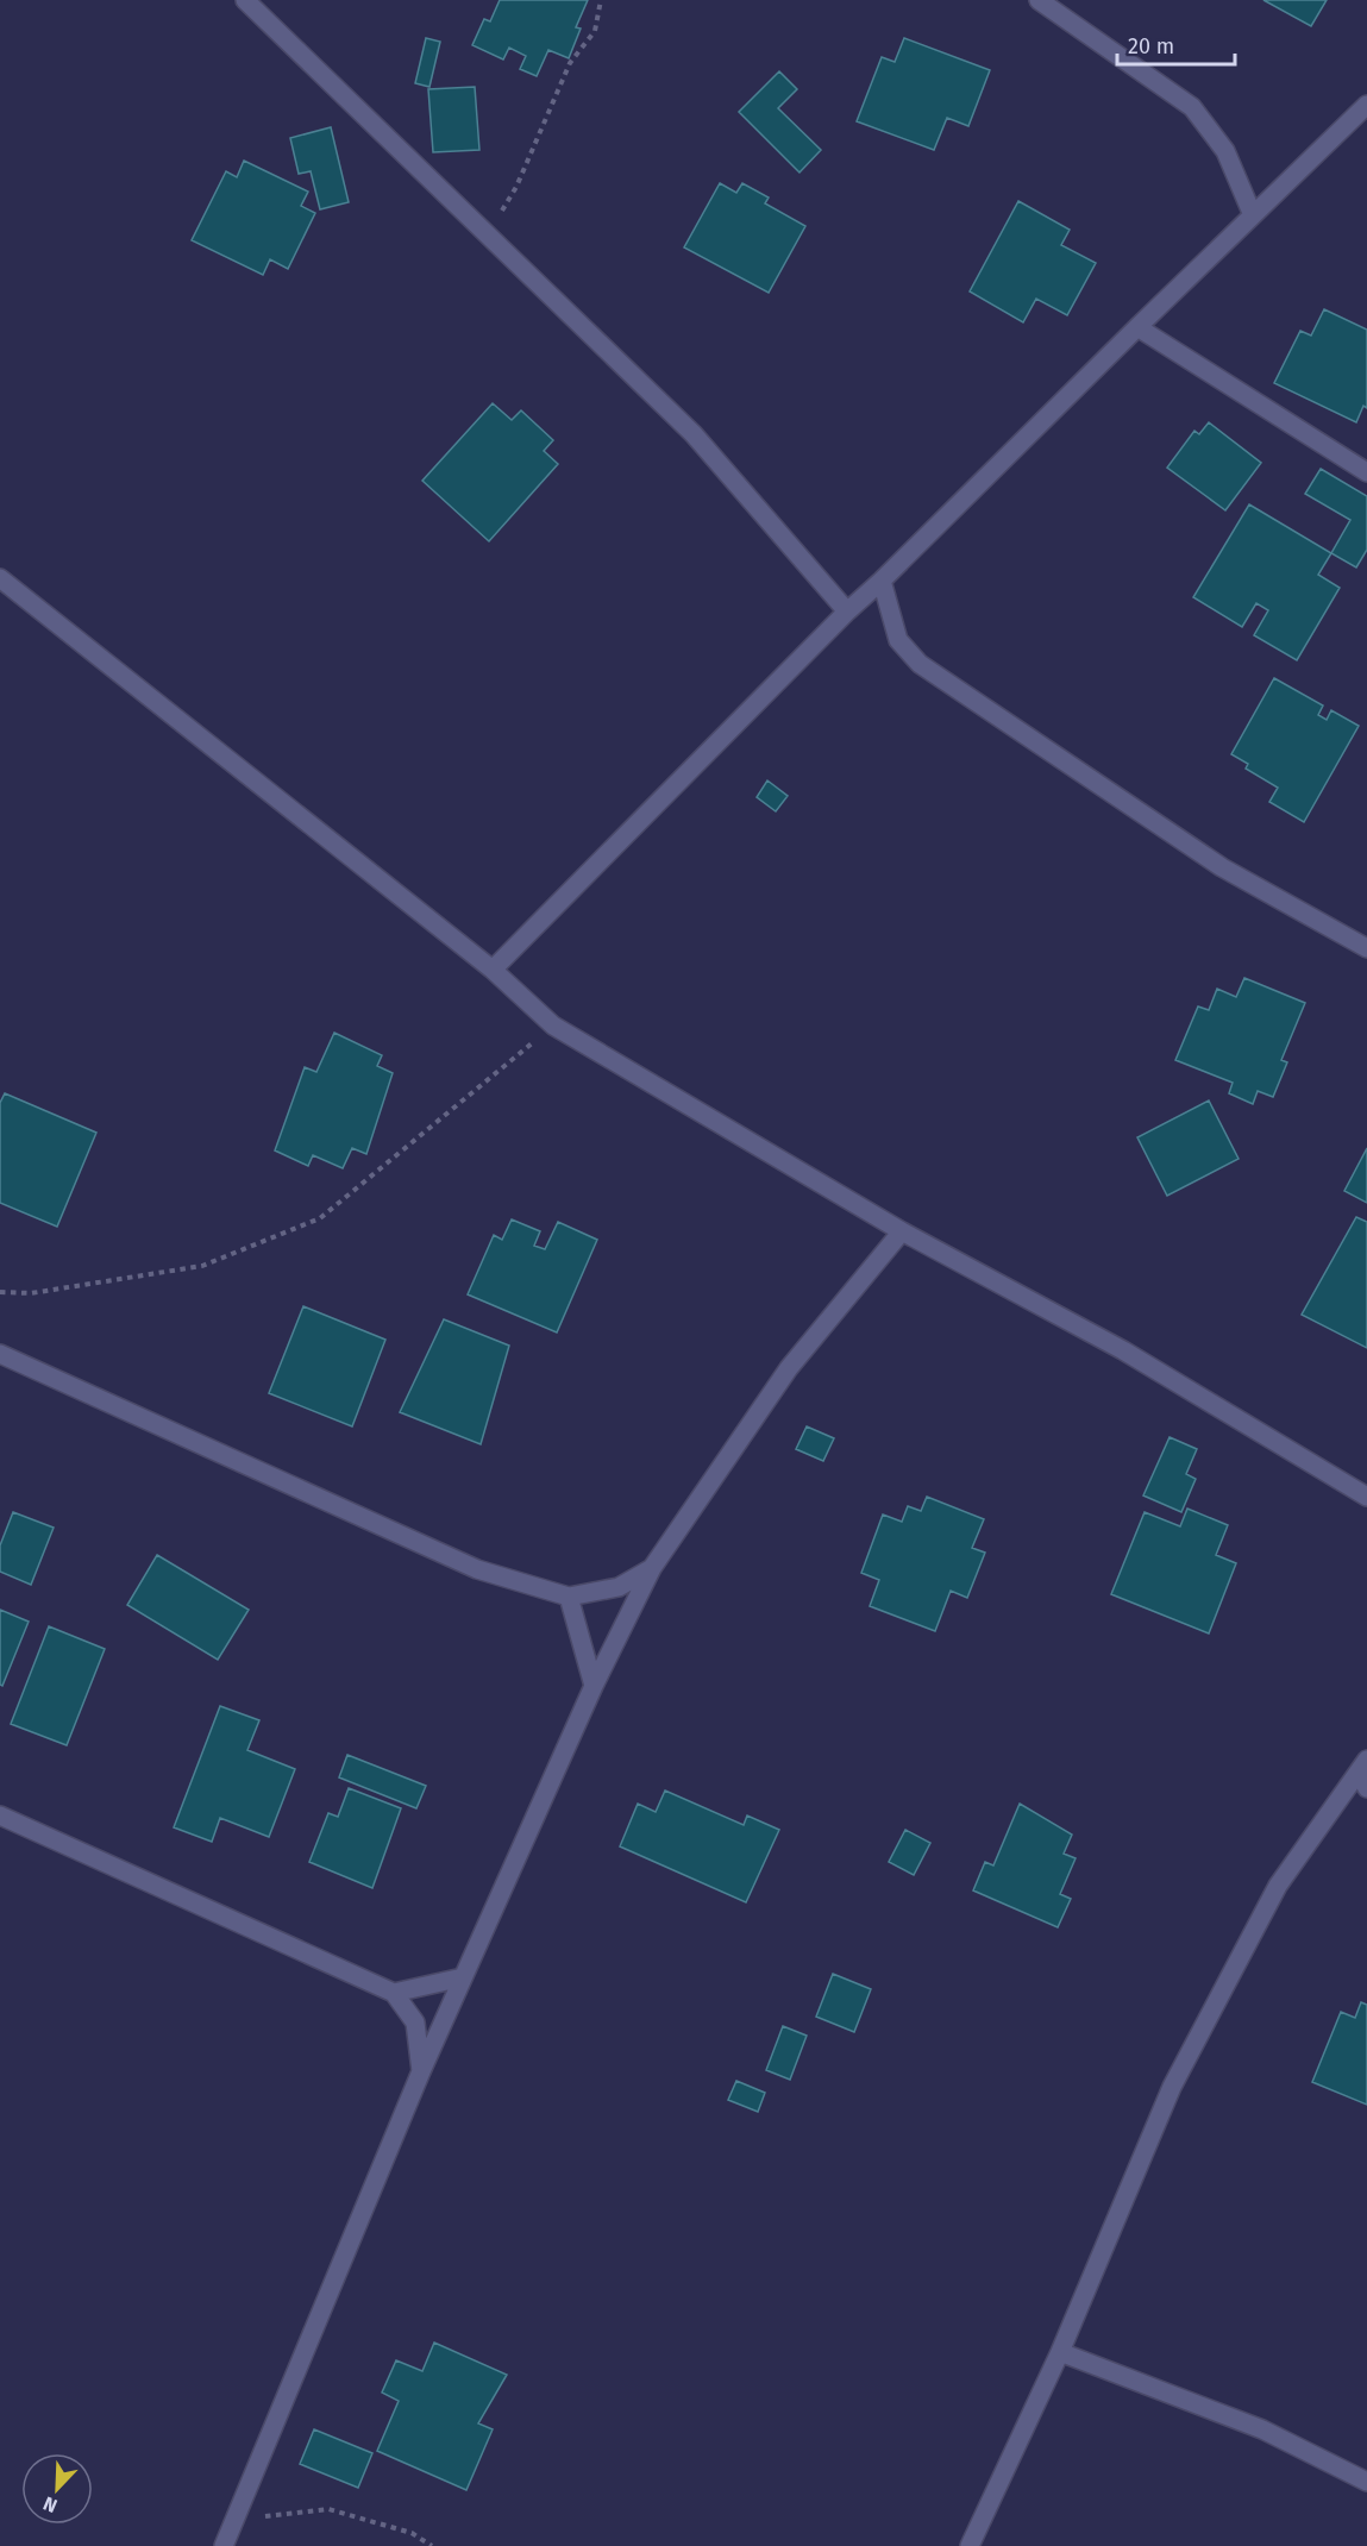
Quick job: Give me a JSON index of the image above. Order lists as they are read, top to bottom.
{
  "scale_bar": "20 m",
  "north": "bottom left"
}
